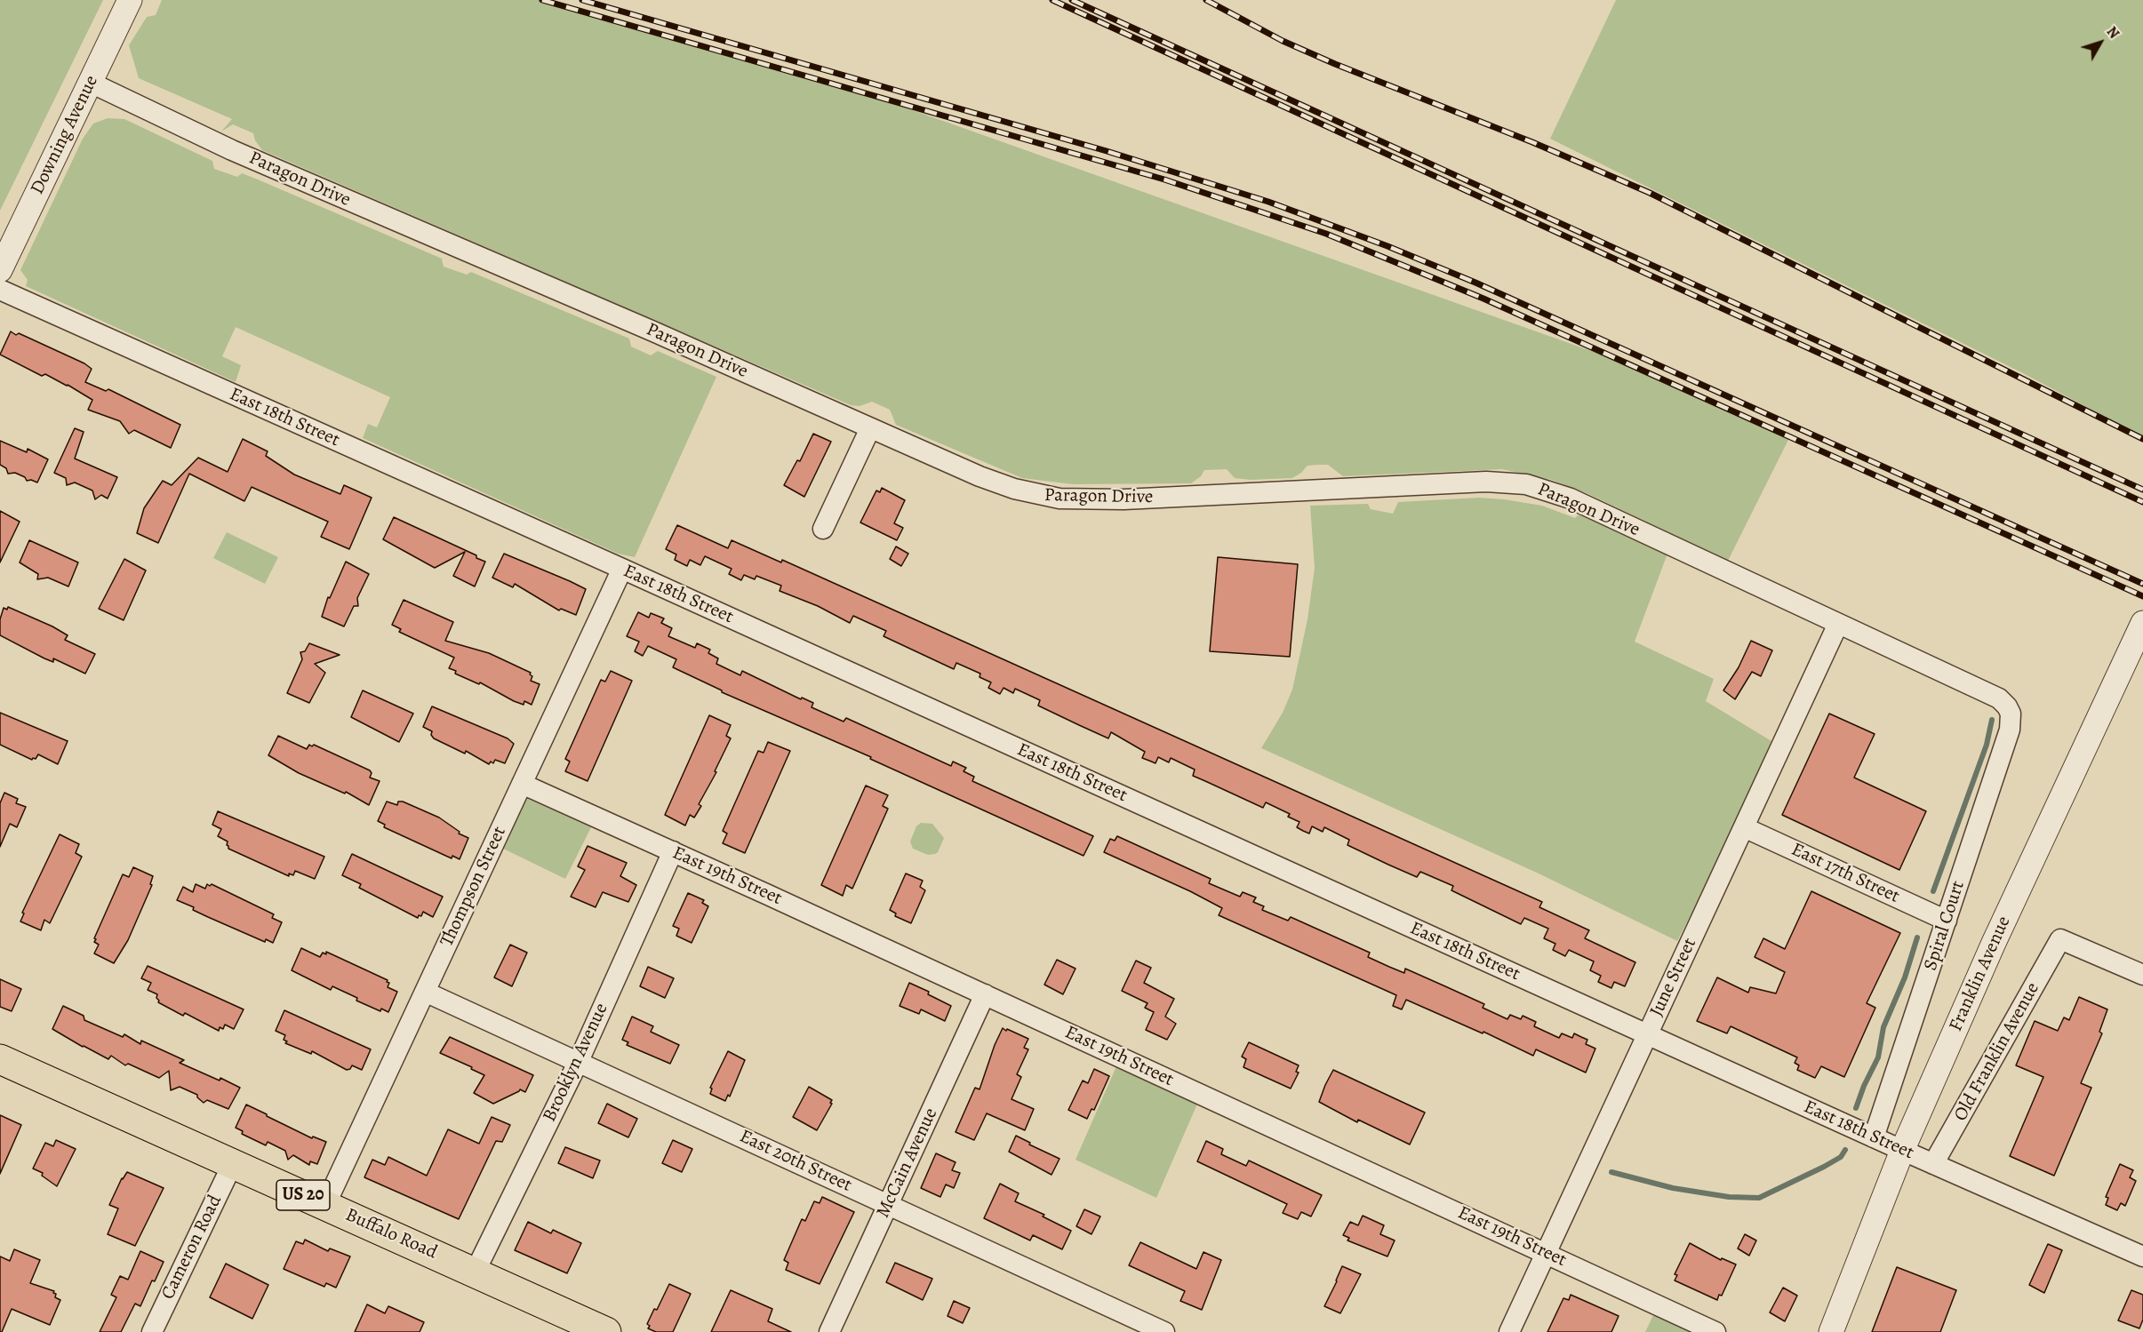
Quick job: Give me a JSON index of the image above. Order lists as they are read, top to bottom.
{
  "streets": {
    "main road": ["US 20", "Buffalo Road"],
    "street": [
      "Downing Avenue",
      "Paragon Drive",
      "East 18th Street",
      "East 17th Street",
      "East 19th Street",
      "Thompson Street",
      "Spiral Court",
      "Franklin Avenue",
      "June Street",
      "Old Franklin Avenue",
      "Brooklyn Avenue",
      "East 20th Street",
      "McCain Avenue",
      "Cameron Road"
    ]
  },
  "crossings": [
    ["Downing Avenue", "Paragon Drive"],
    ["Paragon Drive", "Spiral Court"],
    ["Paragon Drive", "June Street"],
    ["East 18th Street", "Thompson Street"],
    ["East 18th Street", "Spiral Court"],
    ["East 18th Street", "Franklin Avenue"],
    ["East 18th Street", "June Street"],
    ["East 18th Street", "Old Franklin Avenue"],
    ["East 17th Street", "Spiral Court"],
    ["East 17th Street", "June Street"],
    ["East 19th Street", "Thompson Street"],
    ["East 19th Street", "June Street"],
    ["East 19th Street", "Brooklyn Avenue"],
    ["East 19th Street", "McCain Avenue"],
    ["Thompson Street", "East 20th Street"],
    ["Thompson Street", "Buffalo Road"],
    ["Brooklyn Avenue", "East 20th Street"],
    ["Brooklyn Avenue", "Buffalo Road"],
    ["East 20th Street", "McCain Avenue"],
    ["Buffalo Road", "Cameron Road"]
  ],
  "north": "top right"
}
